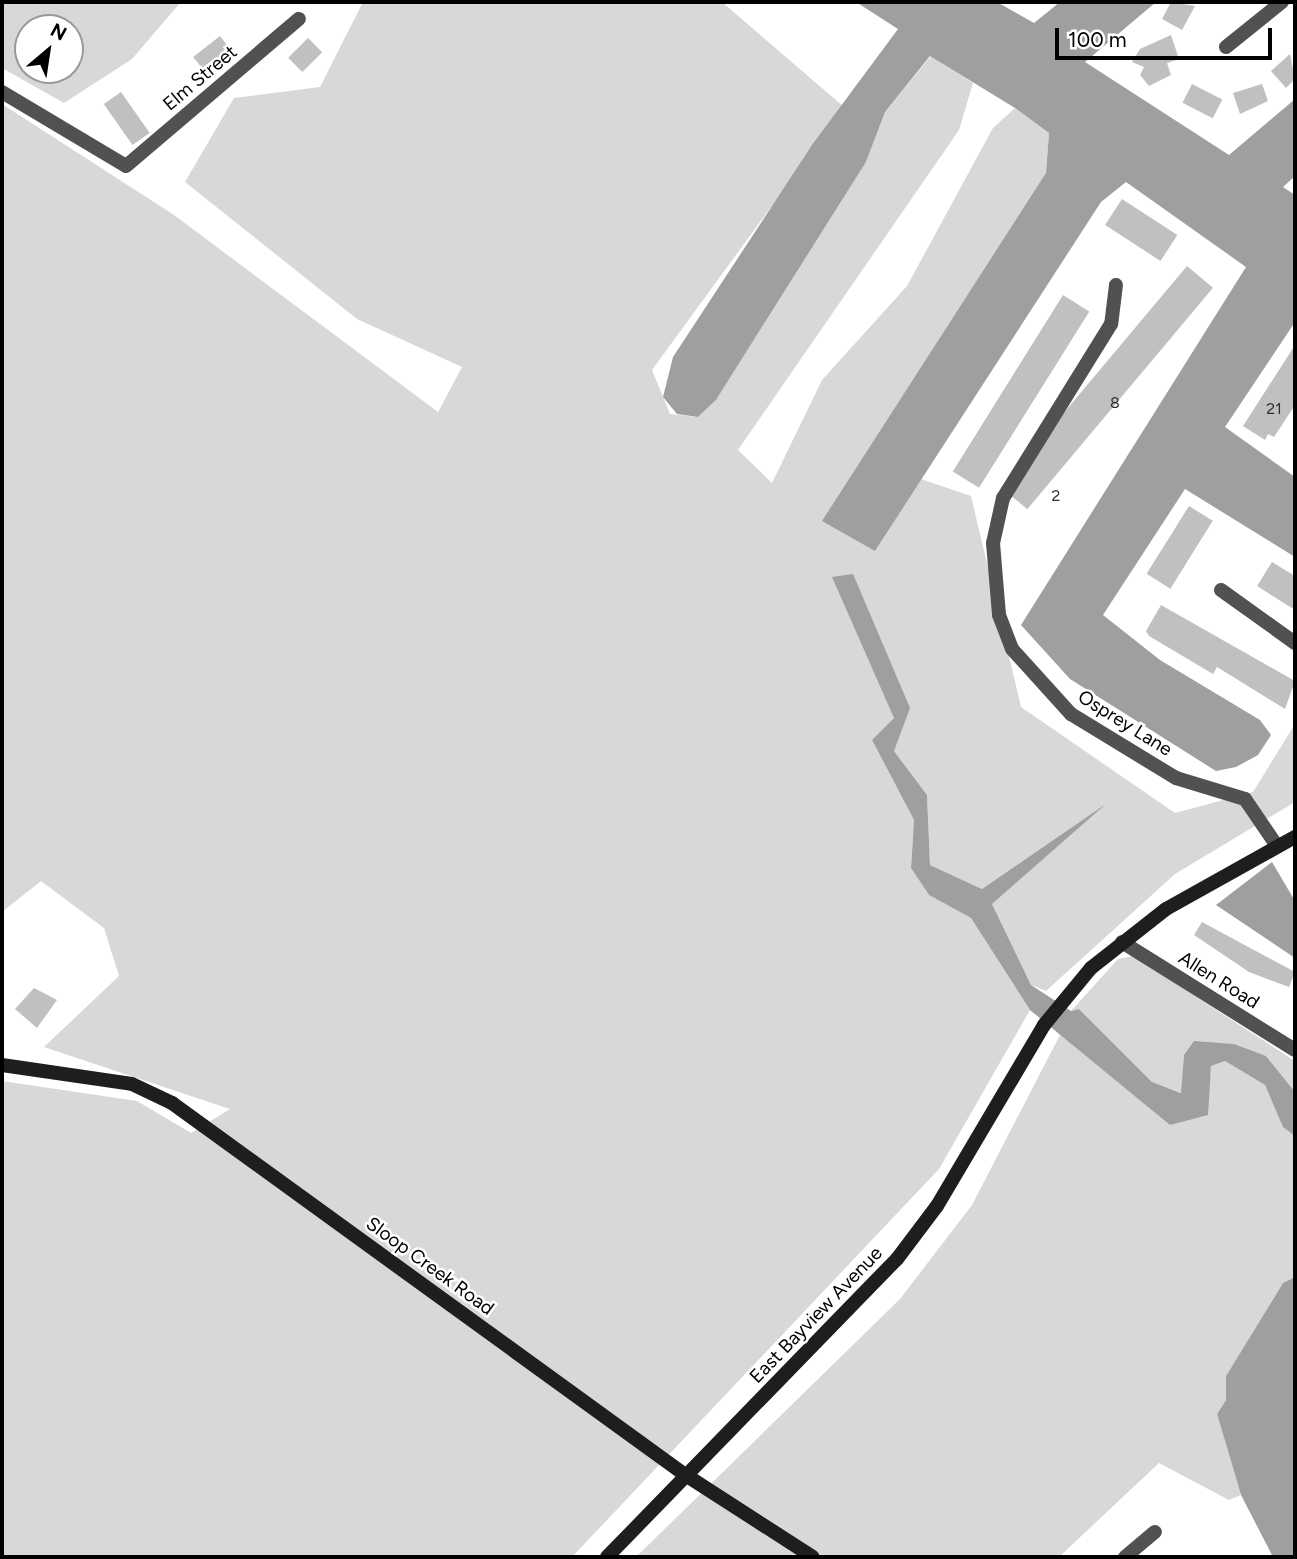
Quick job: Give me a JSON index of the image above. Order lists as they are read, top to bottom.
{
  "streets": {
    "main road": ["Sloop Creek Road", "East Bayview Avenue"],
    "street": ["Elm Street", "Osprey Lane", "Allen Road"]
  },
  "crossings": [
    ["Osprey Lane", "East Bayview Avenue"],
    ["Allen Road", "East Bayview Avenue"],
    ["Sloop Creek Road", "East Bayview Avenue"]
  ],
  "house_numbers": ["8", "21", "2"],
  "scale_bar": "100 m",
  "north": "top right"
}
